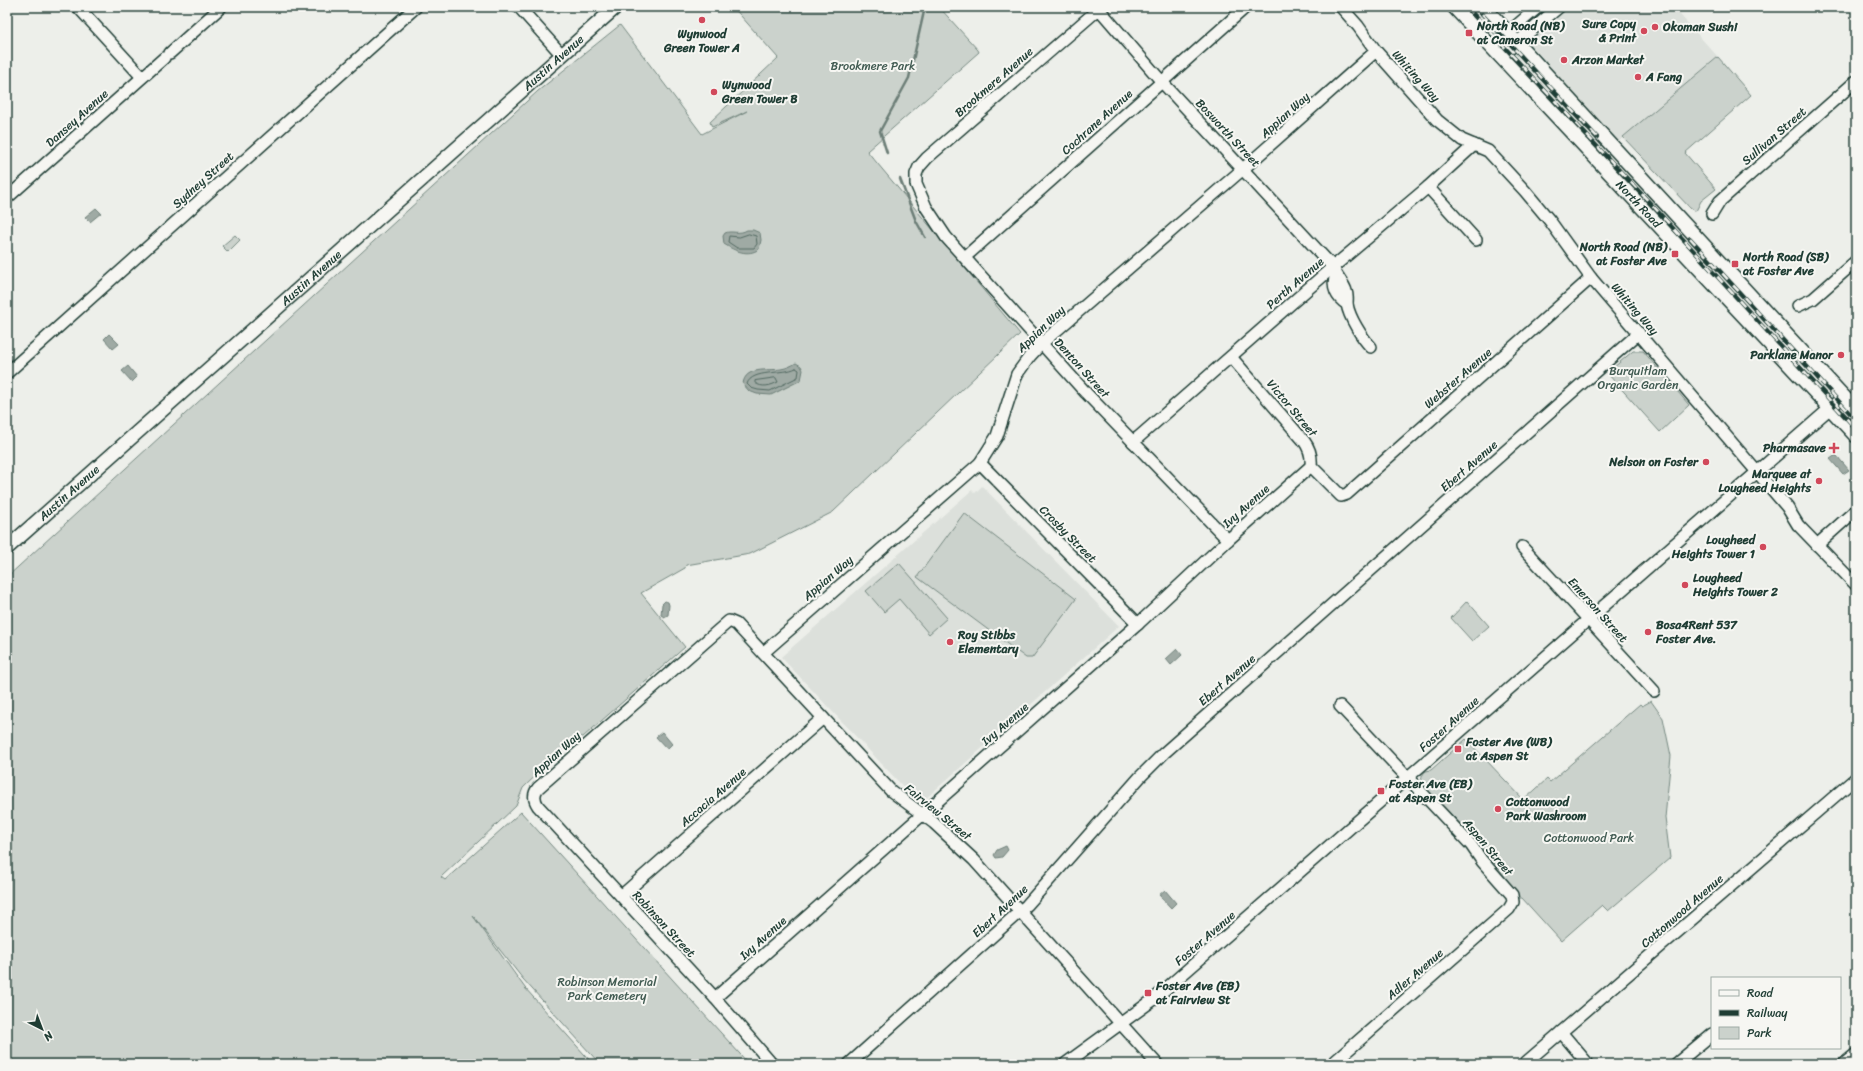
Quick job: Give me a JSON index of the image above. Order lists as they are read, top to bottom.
{
  "streets": {
    "main road": ["Austin Avenue", "North Road"],
    "street": [
      "Whiting Way",
      "Brookmere Avenue",
      "Appian Way",
      "Dansey Avenue",
      "Cochrane Avenue",
      "Bosworth Street",
      "Sullivan Street",
      "Sydney Street",
      "Perth Avenue",
      "Denton Street",
      "Webster Avenue",
      "Victor Street",
      "Ebert Avenue",
      "Ivy Avenue",
      "Crosby Street",
      "Emerson Street",
      "Foster Avenue",
      "Accacia Avenue",
      "Fairview Street",
      "Aspen Street",
      "Cottonwood Avenue",
      "Robinson Street",
      "Adler Avenue"
    ]
  },
  "crossings": [
    ["Whiting Way", "Appian Way"],
    ["Whiting Way", "Perth Avenue"],
    ["Whiting Way", "Webster Avenue"],
    ["Whiting Way", "Ebert Avenue"],
    ["Whiting Way", "Foster Avenue"],
    ["Brookmere Avenue", "Bosworth Street"],
    ["Brookmere Avenue", "Denton Street"],
    ["Appian Way", "Bosworth Street"],
    ["Appian Way", "Denton Street"],
    ["Appian Way", "Crosby Street"],
    ["Appian Way", "Fairview Street"],
    ["Appian Way", "Robinson Street"],
    ["Cochrane Avenue", "Bosworth Street"],
    ["Cochrane Avenue", "Denton Street"],
    ["Bosworth Street", "Perth Avenue"],
    ["North Road", "Foster Avenue"],
    ["Perth Avenue", "Denton Street"],
    ["Perth Avenue", "Victor Street"],
    ["Denton Street", "Ivy Avenue"],
    ["Webster Avenue", "Victor Street"],
    ["Webster Avenue", "Ivy Avenue"],
    ["Victor Street", "Ivy Avenue"],
    ["Ebert Avenue", "Fairview Street"],
    ["Ivy Avenue", "Crosby Street"],
    ["Ivy Avenue", "Fairview Street"],
    ["Ivy Avenue", "Robinson Street"],
    ["Emerson Street", "Foster Avenue"],
    ["Foster Avenue", "Fairview Street"],
    ["Foster Avenue", "Aspen Street"],
    ["Accacia Avenue", "Fairview Street"],
    ["Accacia Avenue", "Robinson Street"],
    ["Aspen Street", "Adler Avenue"]
  ],
  "parks": [
    "Brookmere Park",
    "Burquitlam Organic Garden",
    "Cottonwood Park",
    "Robinson Memorial Park Cemetery"
  ],
  "places": {
    "other": [
      "Wynwood Green Tower A",
      "Okoman Sushi",
      "Sure Copy & Print",
      "Arzon Market",
      "A Fang",
      "Wynwood Green Tower B",
      "Parklane Manor",
      "Nelson on Foster",
      "Marquee at Lougheed Heights",
      "Lougheed Heights Tower 1",
      "Lougheed Heights Tower 2",
      "Bosa4Rent 537 Foster Ave.",
      "Roy Stibbs Elementary",
      "Cottonwood Park Washroom"
    ],
    "transit": [
      "North Road (NB) at Cameron St",
      "North Road (NB) at Foster Ave",
      "North Road (SB) at Foster Ave",
      "Foster Ave (WB) at Aspen St",
      "Foster Ave (EB) at Aspen St",
      "Foster Ave (EB) at Fairview St"
    ],
    "health": ["Pharmasave"]
  },
  "legend": ["Road", "Railway", "Park"],
  "north": "bottom right"
}
